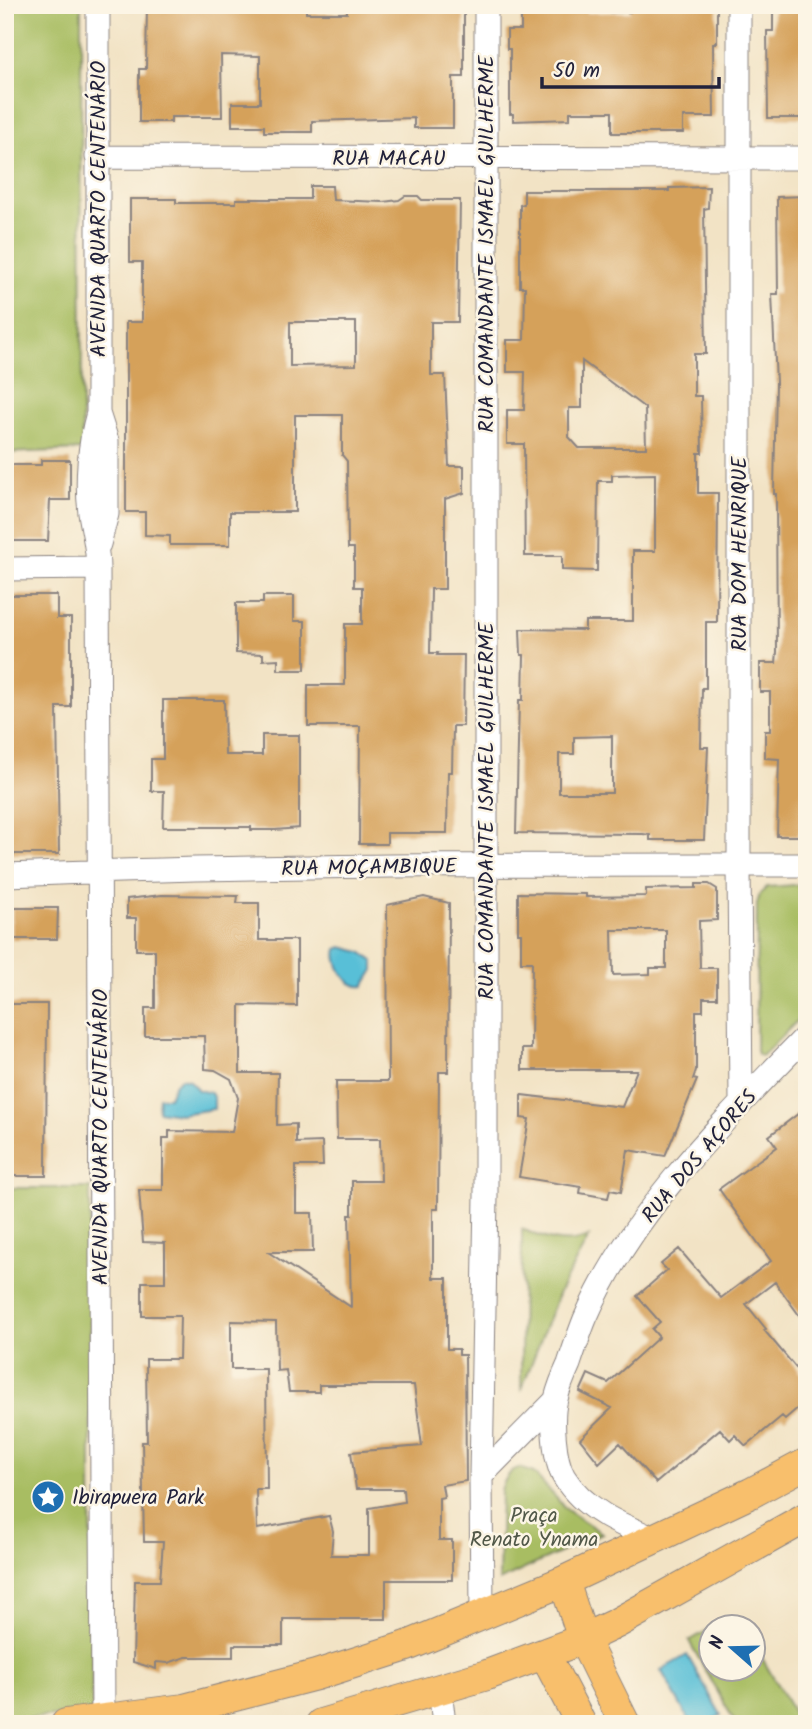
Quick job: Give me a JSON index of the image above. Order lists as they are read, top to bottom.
{
  "streets": {
    "street": [
      "RUA MACAU",
      "AVENIDA QUARTO CENTENÁRIO",
      "RUA COMANDANTE ISMAEL GUILHERME",
      "RUA DOM HENRIQUE",
      "RUA MOÇAMBIQUE",
      "RUA DOS AÇORES"
    ]
  },
  "crossings": [
    ["RUA MACAU", "AVENIDA QUARTO CENTENÁRIO"],
    ["RUA MACAU", "RUA COMANDANTE ISMAEL GUILHERME"],
    ["RUA MACAU", "RUA DOM HENRIQUE"],
    ["AVENIDA QUARTO CENTENÁRIO", "RUA MOÇAMBIQUE"],
    ["RUA COMANDANTE ISMAEL GUILHERME", "RUA MOÇAMBIQUE"],
    ["RUA COMANDANTE ISMAEL GUILHERME", "RUA DOS AÇORES"],
    ["RUA DOM HENRIQUE", "RUA MOÇAMBIQUE"],
    ["RUA DOM HENRIQUE", "RUA DOS AÇORES"]
  ],
  "parks": ["Praça Renato Ynama"],
  "places": {
    "place": ["Ibirapuera Park"]
  },
  "scale_bar": "50 m",
  "north": "left"
}
